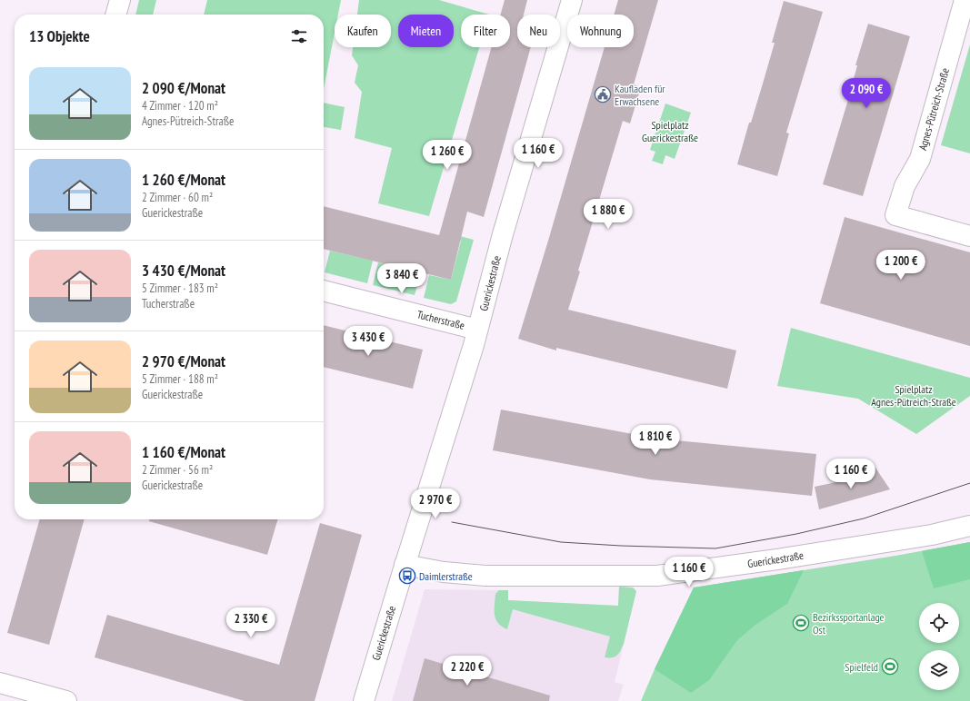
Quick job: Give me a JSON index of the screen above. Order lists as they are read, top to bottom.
{
  "streets": {
    "street": ["Agnes-Pütreich-Straße", "Guerickestraße", "Tucherstraße"]
  },
  "crossings": [
    ["Guerickestraße", "Tucherstraße"]
  ],
  "parks": ["Spielplatz Guerickestraße", "Spielplatz Agnes-Pütreich-Straße"],
  "places": {
    "public building": ["Kaufladen für Erwachsene"],
    "bus stop": ["Daimlerstraße"],
    "sports": ["Bezirkssportanlage Ost", "Spielfeld"]
  },
  "page": {
    "chip": [
      "Kaufen",
      "Mieten",
      "Filter",
      "Neu",
      "Wohnung"
    ],
    "heading": "13 Objekte",
    "list": [
      {
        "name": "2 090 €/Monat",
        "note": "4 Zimmer · 120 m² · Agnes-Pütreich-Straße"
      },
      {
        "name": "1 260 €/Monat",
        "note": "2 Zimmer · 60 m² · Guerickestraße"
      },
      {
        "name": "3 430 €/Monat",
        "note": "5 Zimmer · 183 m² · Tucherstraße"
      },
      {
        "name": "2 970 €/Monat",
        "note": "5 Zimmer · 188 m² · Guerickestraße"
      },
      {
        "name": "1 160 €/Monat",
        "note": "2 Zimmer · 56 m² · Guerickestraße"
      }
    ],
    "price": [
      "2 090 €",
      "1 160 €",
      "1 260 €",
      "1 880 €",
      "1 200 €",
      "3 840 €",
      "3 430 €",
      "1 810 €",
      "1 160 €",
      "2 970 €",
      "1 160 €",
      "2 330 €",
      "2 220 €"
    ]
  }
}
